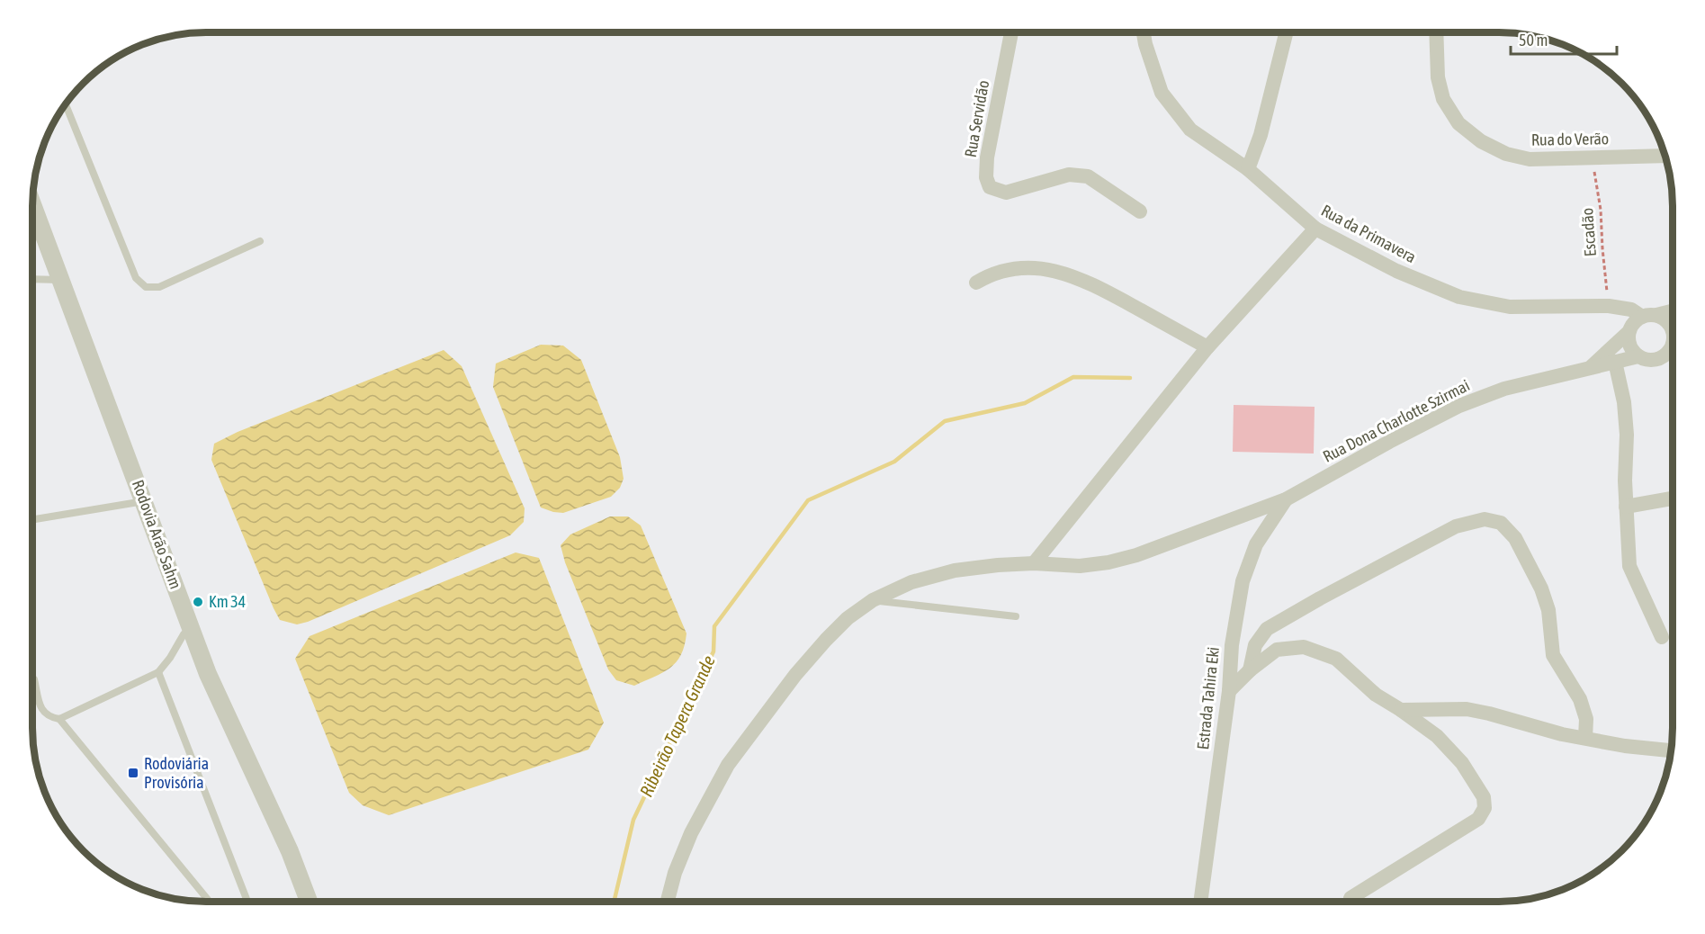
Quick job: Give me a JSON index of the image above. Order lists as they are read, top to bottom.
{
  "streets": {
    "street": [
      "Rua Servidão",
      "Rua do Verão",
      "Rua da Primavera",
      "Rua Dona Charlotte Szirmai",
      "Rodovia Arão Sahm",
      "Estrada Tahira Eki"
    ],
    "path": ["Escadão"]
  },
  "crossings": [
    ["Rua do Verão", "Escadão"],
    ["Escadão", "Rua da Primavera"],
    ["Rua da Primavera", "Rua Dona Charlotte Szirmai"],
    ["Rua Dona Charlotte Szirmai", "Estrada Tahira Eki"]
  ],
  "water": ["Ribeirão Tapera Grande"],
  "places": {
    "other": ["Km 34"],
    "transit": ["Rodoviária Provisória"]
  },
  "scale_bar": "50 m"
}
